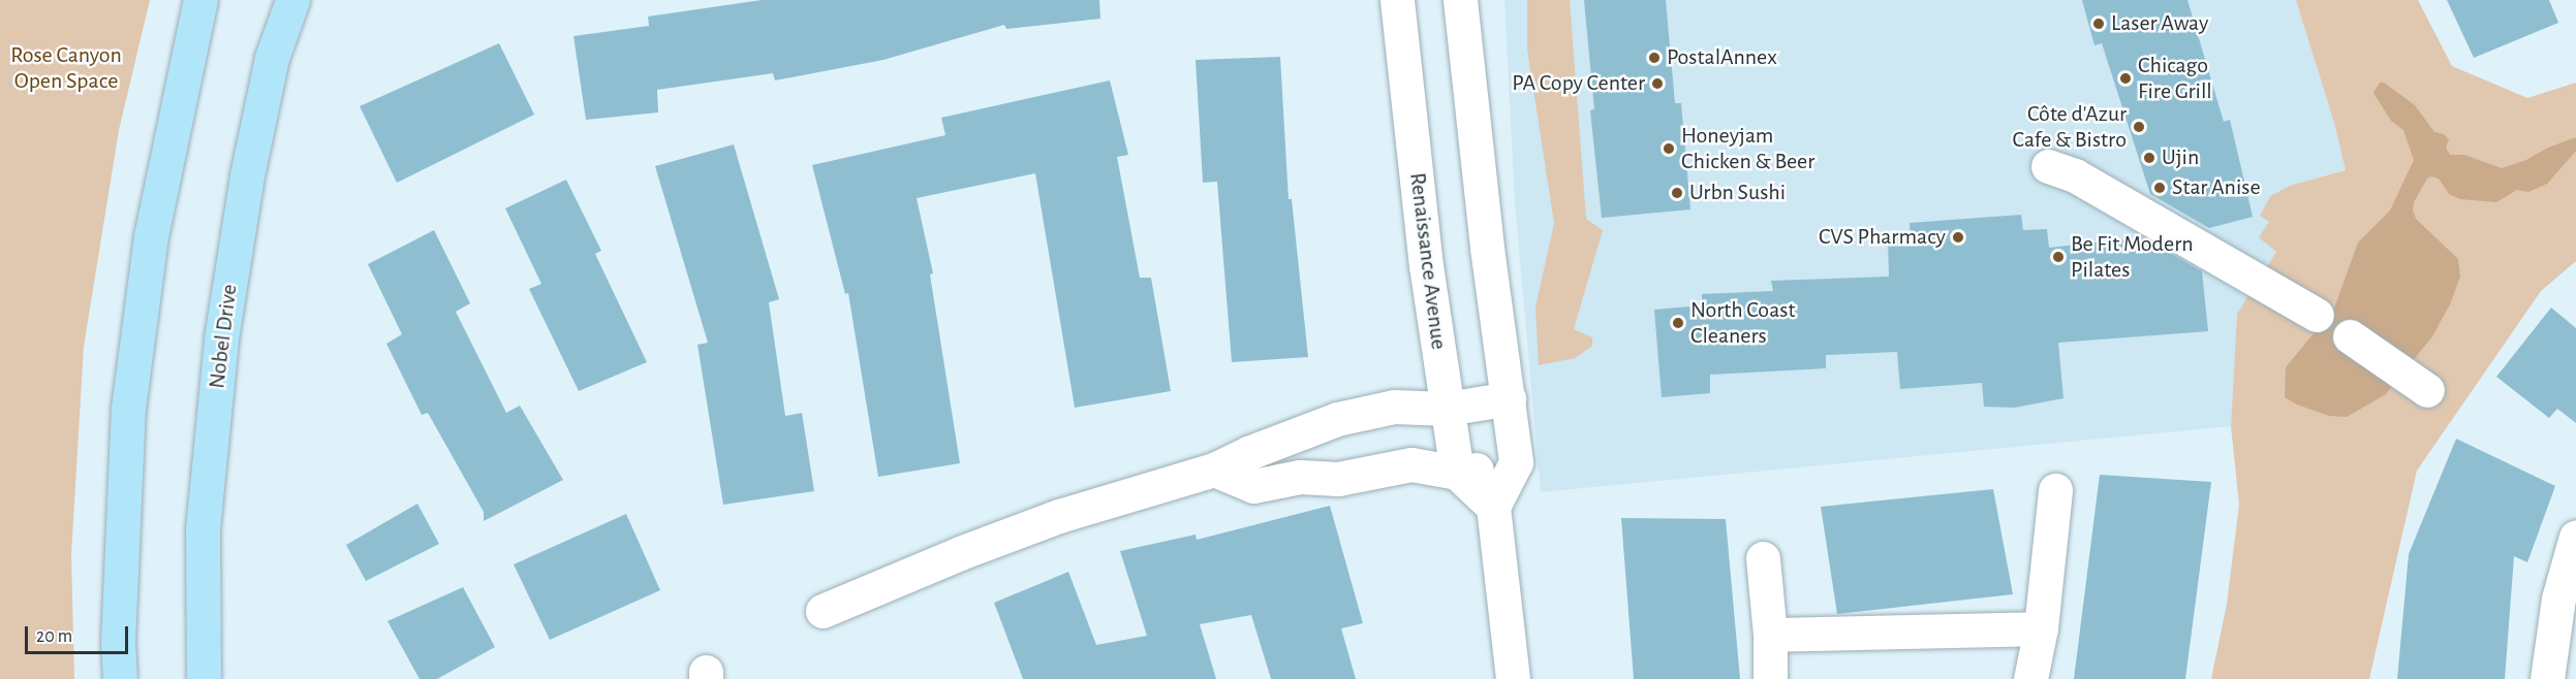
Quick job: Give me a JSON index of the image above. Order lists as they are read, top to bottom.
{
  "streets": {
    "main road": ["Nobel Drive"],
    "street": ["Renaissance Avenue"]
  },
  "parks": ["Rose Canyon Open Space"],
  "places": [
    "Laser Away",
    "PostalAnnex",
    "Chicago Fire Grill",
    "PA Copy Center",
    "Côte d'Azur Cafe & Bistro",
    "Honeyjam Chicken & Beer",
    "Ujin",
    "Star Anise",
    "Urbn Sushi",
    "CVS Pharmacy",
    "Be Fit Modern Pilates",
    "North Coast Cleaners"
  ],
  "scale_bar": "20 m"
}
